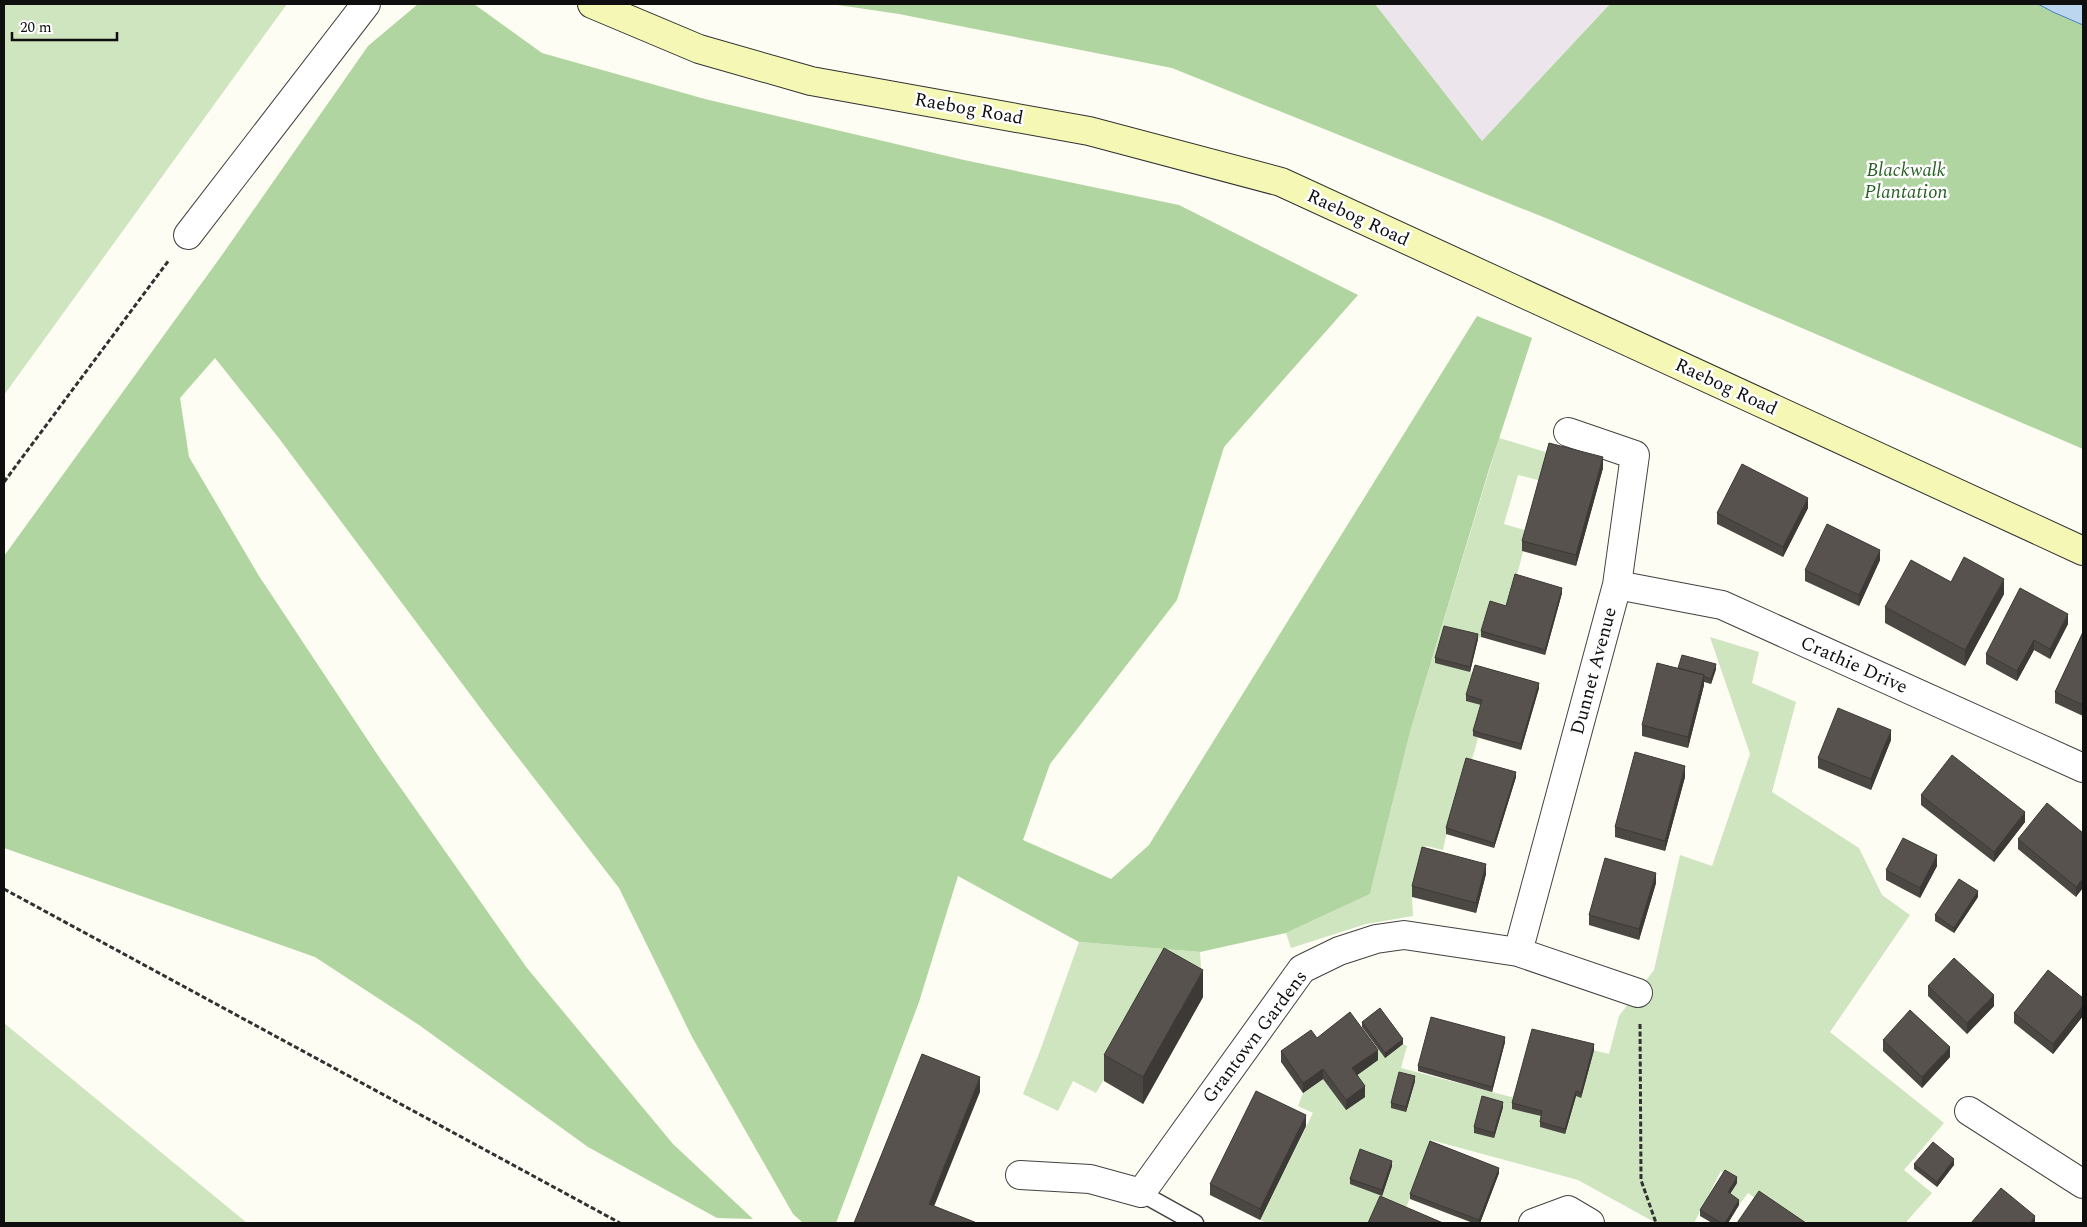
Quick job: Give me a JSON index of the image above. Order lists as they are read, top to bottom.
{
  "streets": {
    "main road": ["Raebog Road"],
    "street": ["Crathie Drive", "Dunnet Avenue", "Grantown Gardens"]
  },
  "crossings": [
    ["Crathie Drive", "Dunnet Avenue"],
    ["Dunnet Avenue", "Grantown Gardens"]
  ],
  "parks": ["Blackwalk Plantation"],
  "scale_bar": "20 m"
}
